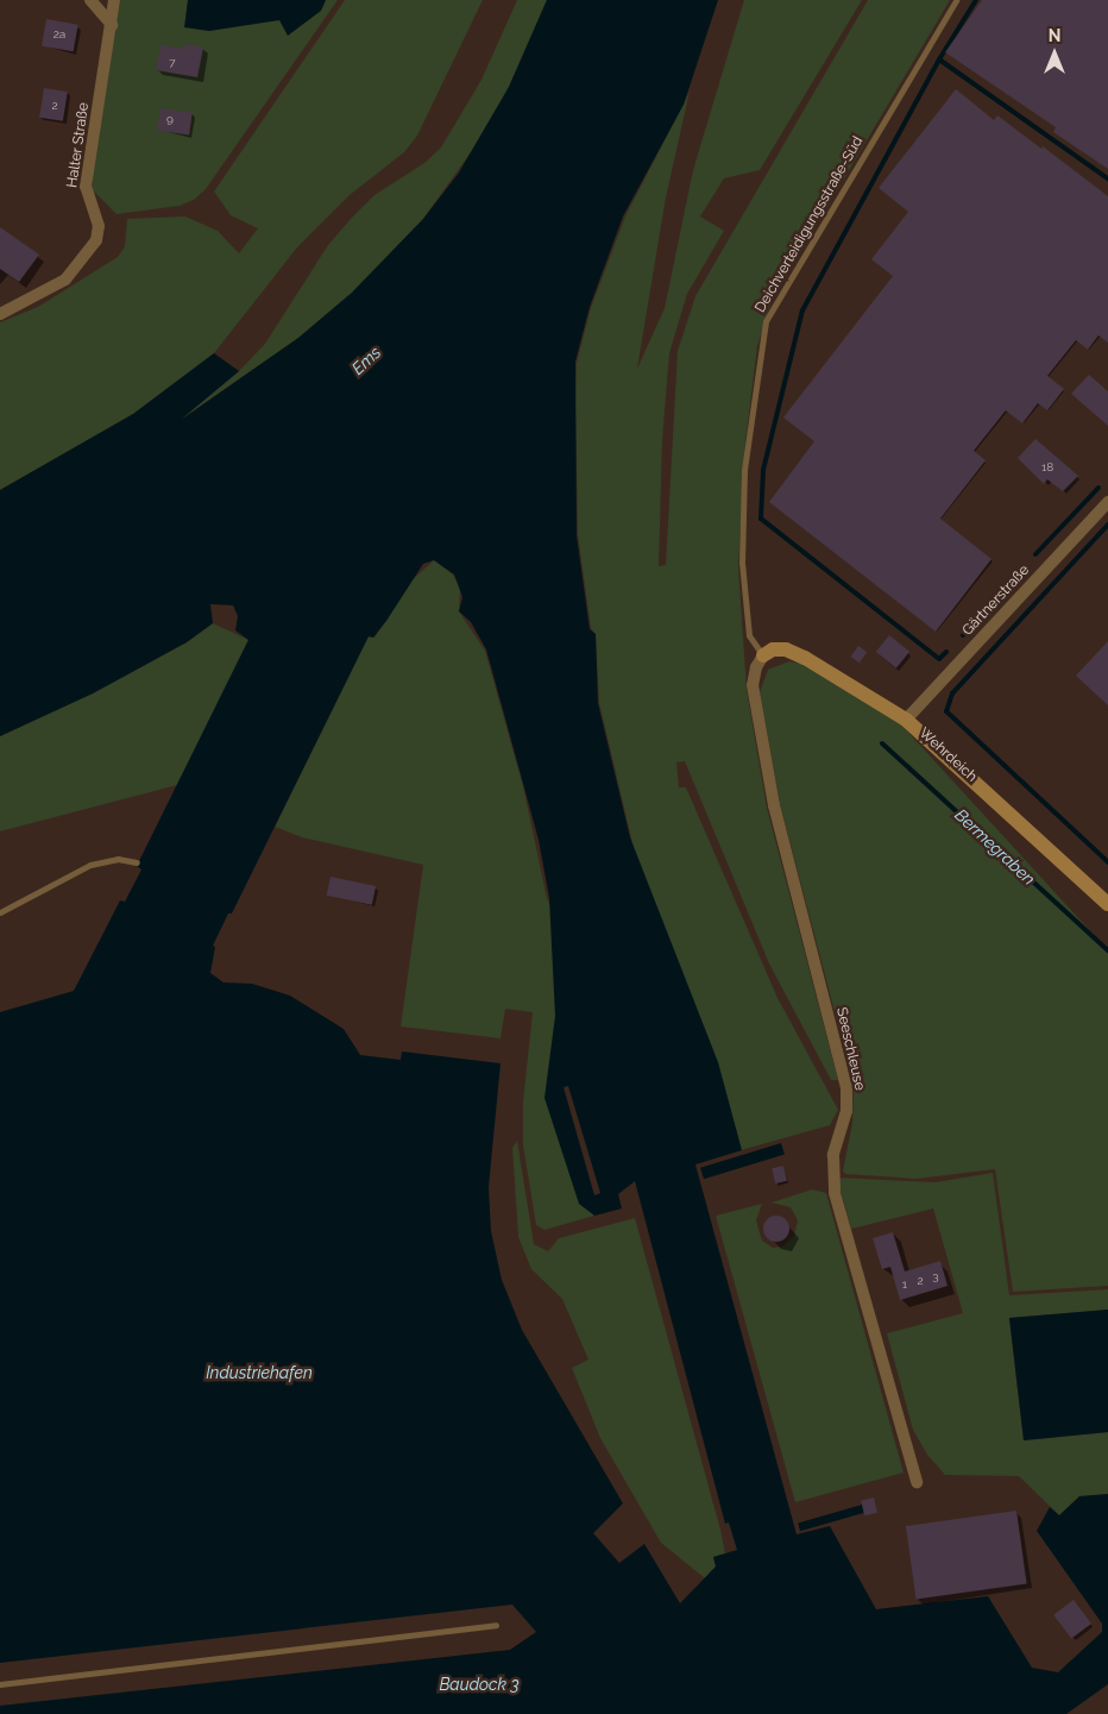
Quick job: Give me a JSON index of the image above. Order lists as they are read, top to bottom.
{
  "streets": {
    "street": [
      "Halter Straße",
      "Gärtnerstraße",
      "Wehrdeich",
      "Seeschleuse"
    ],
    "lane": ["Deichverteidigungsstraße-Süd"]
  },
  "crossings": [
    ["Deichverteidigungsstraße-Süd", "Wehrdeich"],
    ["Deichverteidigungsstraße-Süd", "Seeschleuse"],
    ["Gärtnerstraße", "Wehrdeich"],
    ["Wehrdeich", "Seeschleuse"]
  ],
  "water": [
    "Ems",
    "Bermegraben",
    "Industriehafen",
    "Baudock 3"
  ],
  "house_numbers": [
    "2a",
    "7",
    "2",
    "9",
    "18",
    "3",
    "2",
    "1"
  ],
  "north": "top"
}
